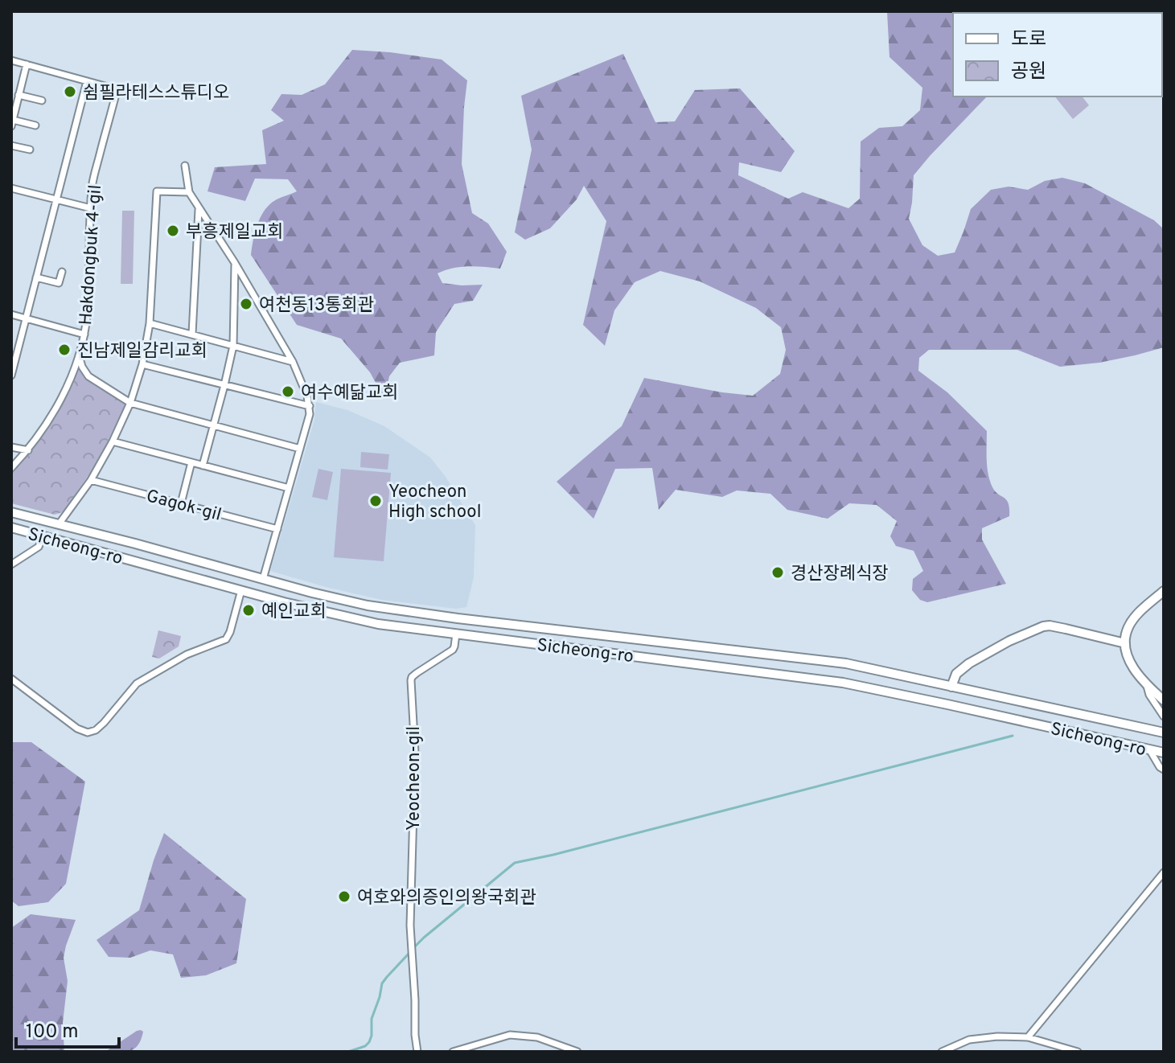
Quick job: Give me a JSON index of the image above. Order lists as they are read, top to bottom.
{
  "streets": {
    "street": [
      "Hakdongbuk 4-gil",
      "Gagok-gil",
      "Sicheong-ro",
      "Yeocheon-gil"
    ]
  },
  "crossings": [
    ["Sicheong-ro", "Yeocheon-gil"]
  ],
  "places": [
    "쉼필라테스스튜디오",
    "부흥제일교회",
    "여천동13통회관",
    "진남제일감리교회",
    "여수예닮교회",
    "Yeocheon High school",
    "경산장례식장",
    "예인교회",
    "여호와의증인의왕국회관"
  ],
  "legend": ["도로", "공원"],
  "scale_bar": "100 m"
}
